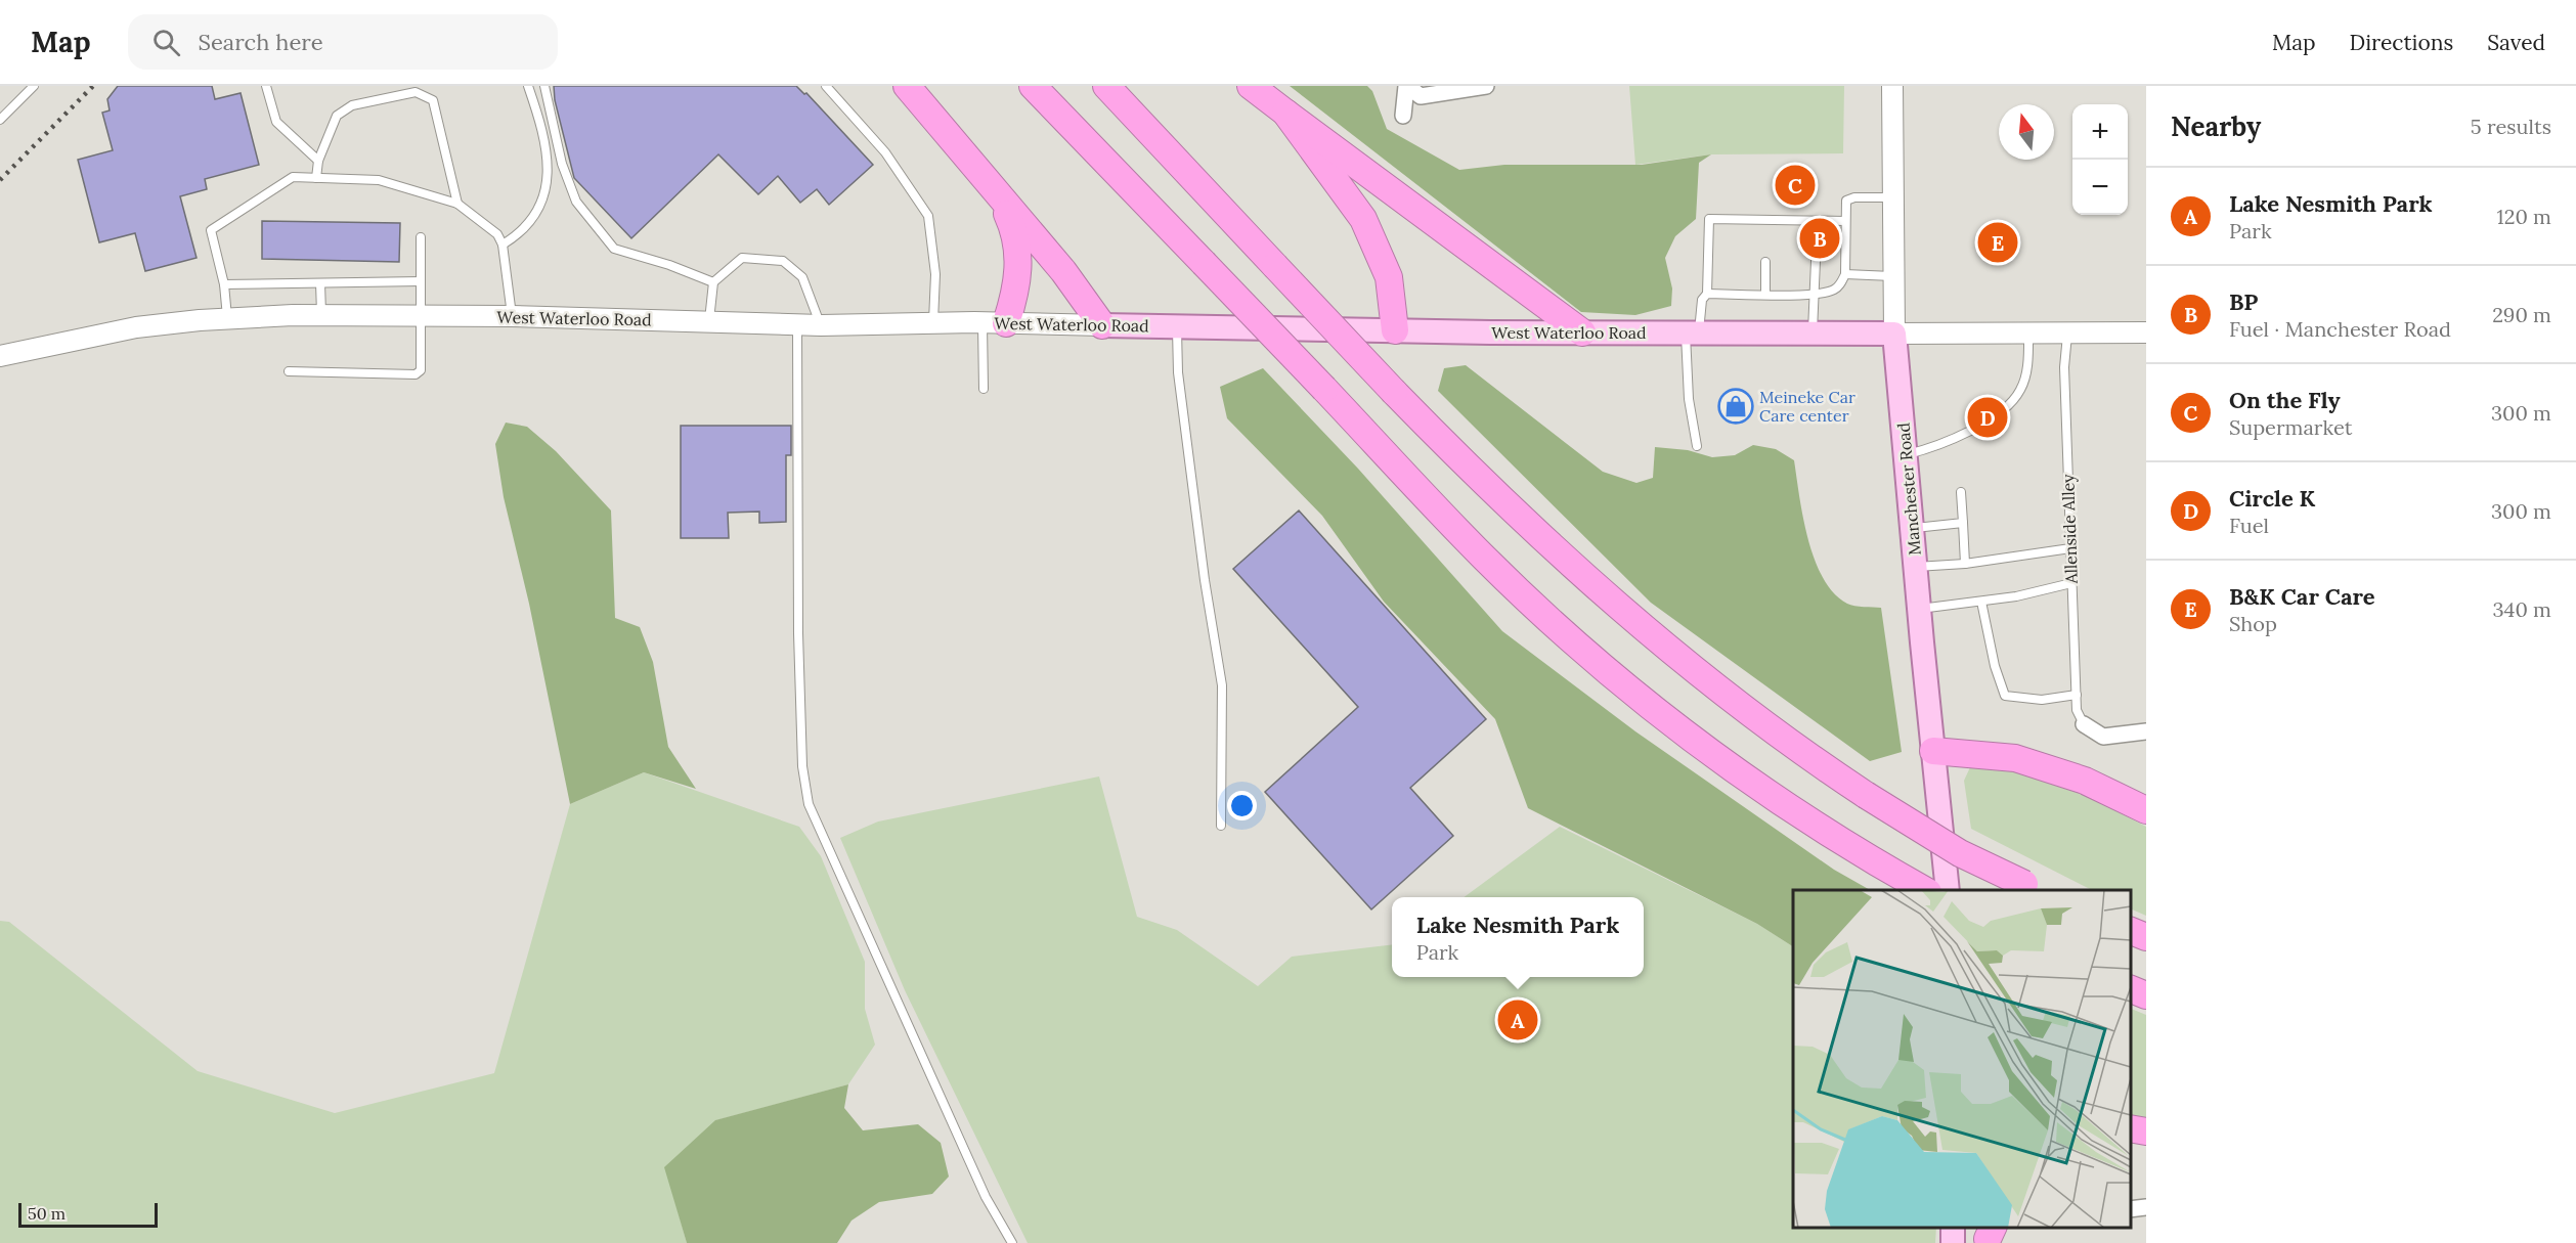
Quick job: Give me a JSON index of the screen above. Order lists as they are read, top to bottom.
{
  "streets": {
    "main road": ["West Waterloo Road", "Manchester Road"],
    "lane": ["Allenside Alley"]
  },
  "crossings": [
    ["West Waterloo Road", "Manchester Road"],
    ["West Waterloo Road", "Allenside Alley"]
  ],
  "places": {
    "shop": ["Meineke Car Care center"]
  },
  "scale_bar": "50 m",
  "north": "top",
  "page": {
    "header": "Map",
    "search": "Search here",
    "nav": ["Map", "Directions", "Saved"],
    "heading": ["Nearby", "5 results"],
    "map_buttons": ["+", "−"],
    "pins": [
      "C",
      "B",
      "E",
      "D",
      "A"
    ],
    "list": [
      {
        "mark": "A",
        "name": "Lake Nesmith Park",
        "note": "Park",
        "value": "120 m"
      },
      {
        "mark": "B",
        "name": "BP",
        "note": "Fuel · Manchester Road",
        "value": "290 m"
      },
      {
        "mark": "C",
        "name": "On the Fly",
        "note": "Supermarket",
        "value": "300 m"
      },
      {
        "mark": "D",
        "name": "Circle K",
        "note": "Fuel",
        "value": "300 m"
      },
      {
        "mark": "E",
        "name": "B&K Car Care",
        "note": "Shop",
        "value": "340 m"
      }
    ],
    "popup": ["Lake Nesmith Park", "Park"],
    "scale": "50 m"
  }
}
